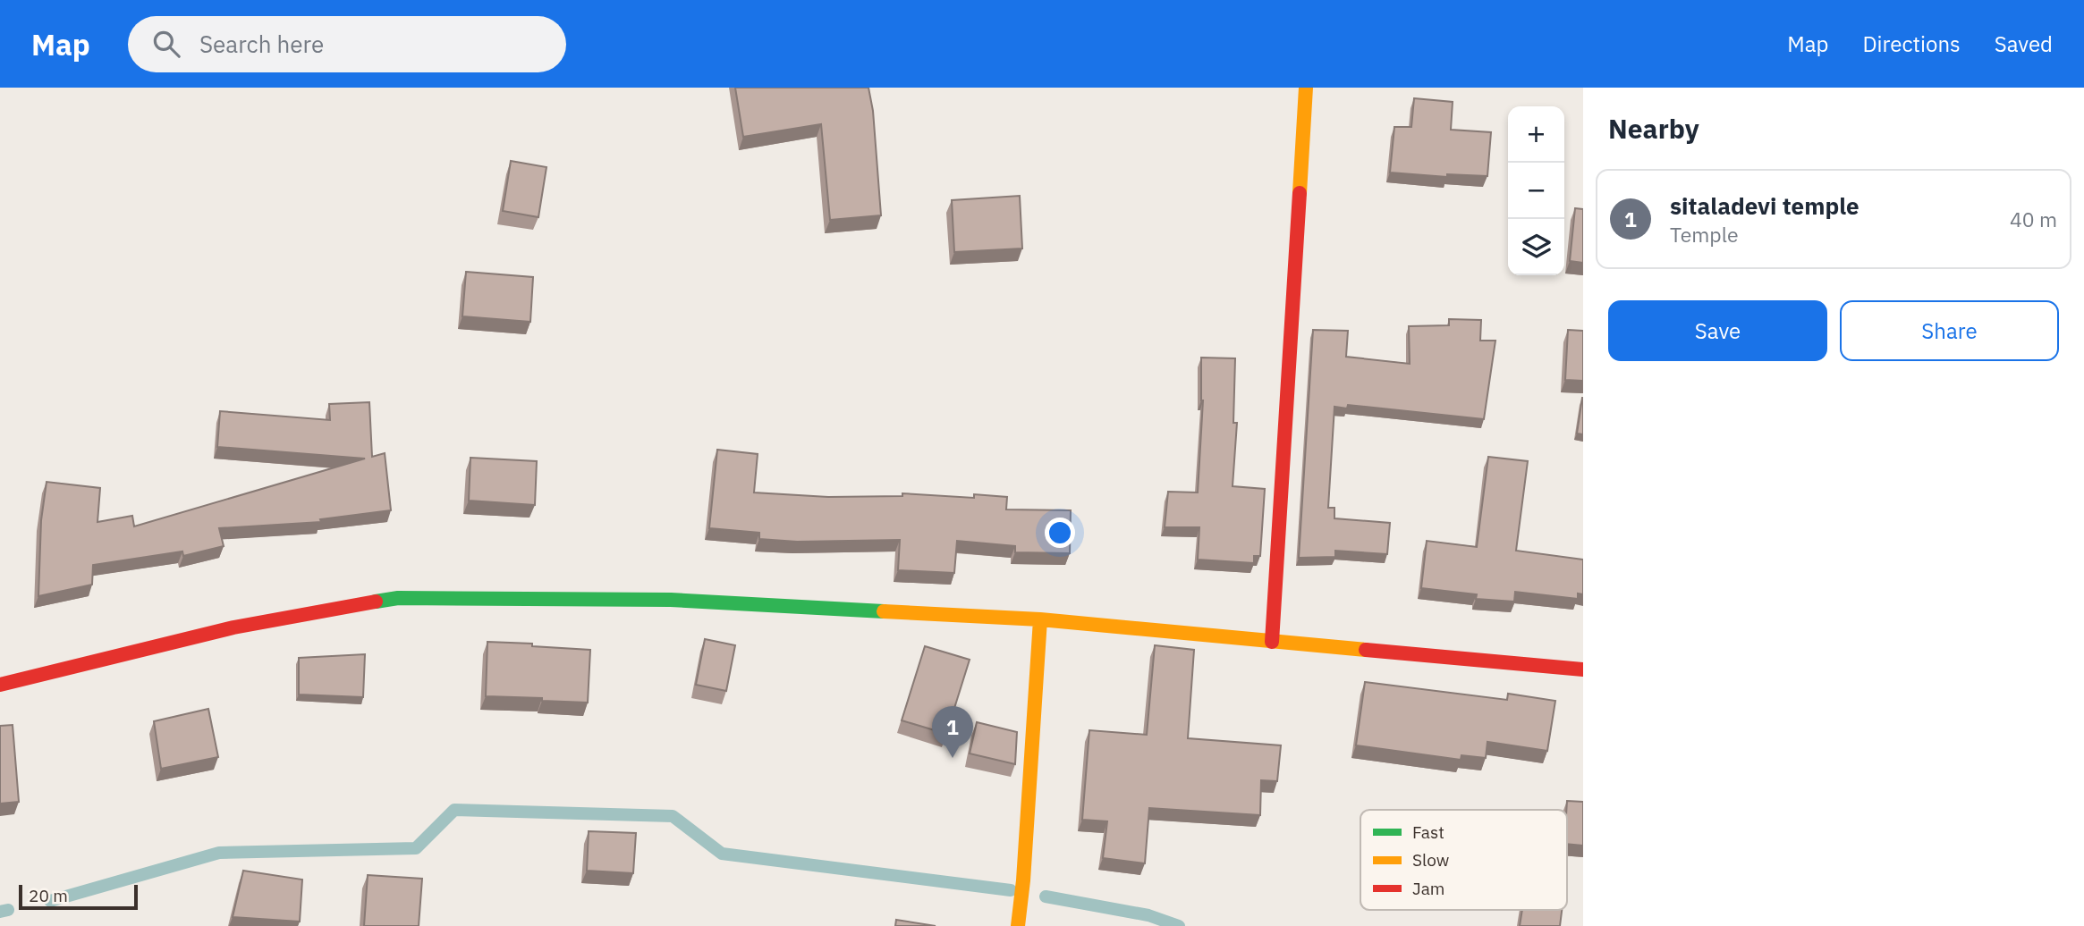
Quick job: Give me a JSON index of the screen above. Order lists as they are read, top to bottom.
{
  "legend": ["Fast", "Slow", "Jam"],
  "scale_bar": "20 m",
  "page": {
    "header": "Map",
    "search": "Search here",
    "nav": ["Map", "Directions", "Saved"],
    "heading": "Nearby",
    "map_buttons": ["+", "−"],
    "list": [
      {
        "mark": "1",
        "name": "sitaladevi temple",
        "note": "Temple",
        "value": "40 m"
      }
    ],
    "buttons": ["Save", "Share"],
    "pins": "1",
    "scale": "20 m"
  }
}
